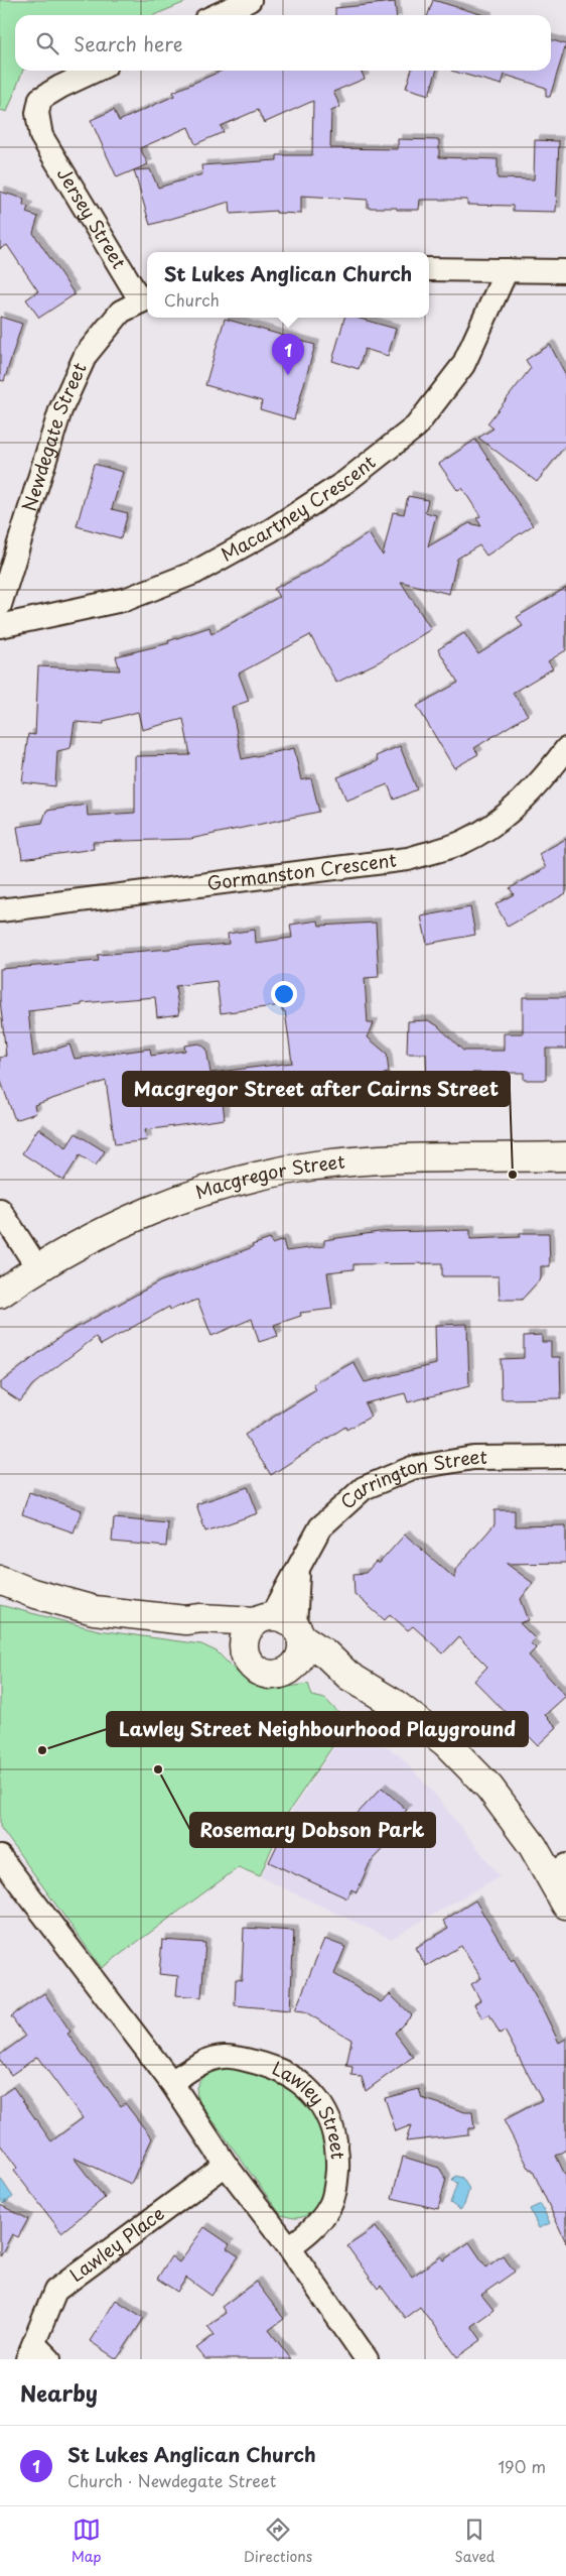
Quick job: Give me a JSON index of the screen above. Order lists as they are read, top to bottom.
{
  "streets": {
    "street": [
      "Jersey Street",
      "Newdegate Street",
      "Macartney Crescent",
      "Gormanston Crescent",
      "Macgregor Street",
      "Carrington Street",
      "Lawley Street",
      "Lawley Place"
    ]
  },
  "crossings": [
    ["Jersey Street", "Newdegate Street"]
  ],
  "places": ["Macgregor Street after Cairns Street", "Lawley Street Neighbourhood Playground", "Rosemary Dobson Park"],
  "page": {
    "search": "Search here",
    "popup": ["St Lukes Anglican Church", "Church"],
    "pins": "1",
    "heading": "Nearby",
    "list": [
      {
        "mark": "1",
        "name": "St Lukes Anglican Church",
        "note": "Church · Newdegate Street",
        "value": "190 m"
      }
    ],
    "nav": ["Map", "Directions", "Saved"]
  }
}
